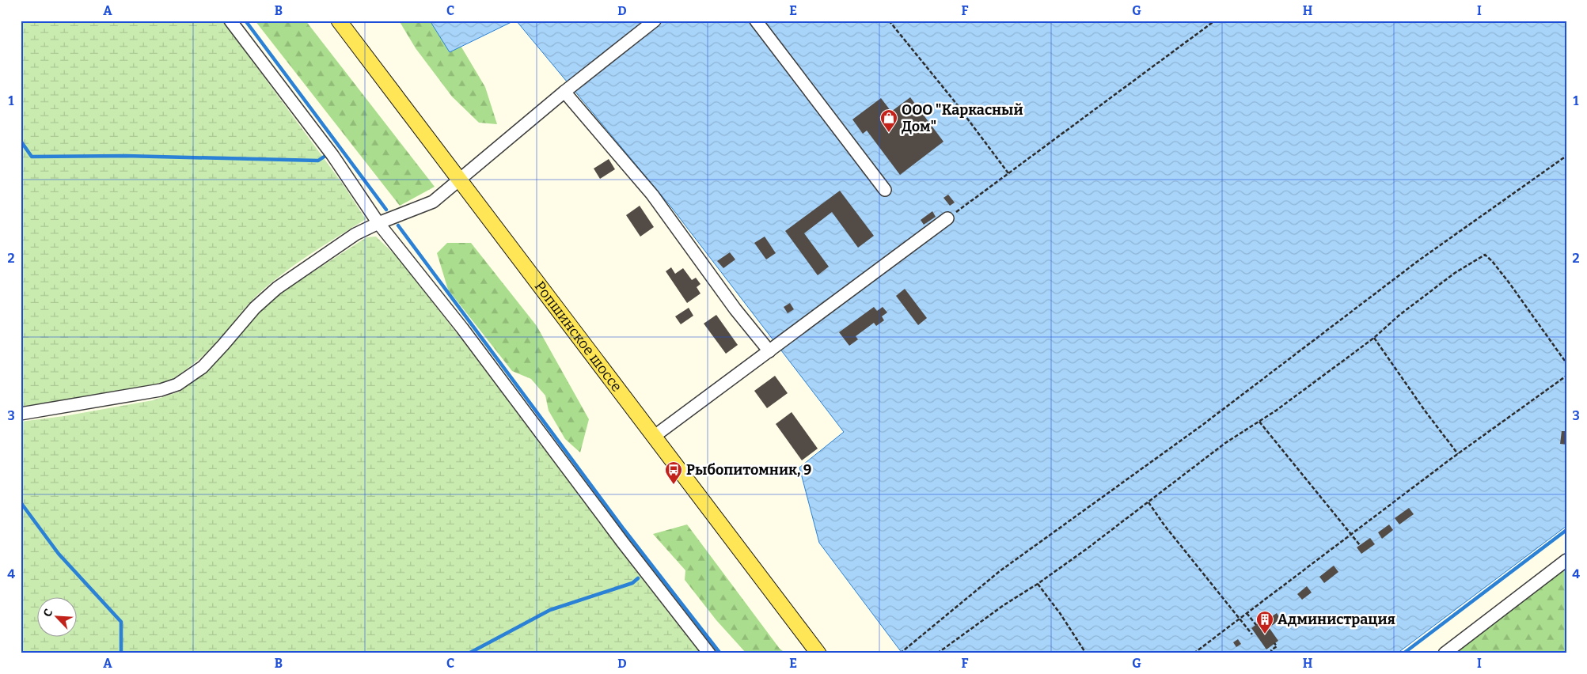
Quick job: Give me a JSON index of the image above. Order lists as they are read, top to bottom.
{
  "streets": {
    "main road": ["Ропшинское шоссе"]
  },
  "places": {
    "shop": ["ООО \"Каркасный Дом\""],
    "bus stop": ["Рыбопитомник, 9"],
    "building": ["Администрация"]
  },
  "north": "top left",
  "grid": {
    "columns": [
      "A",
      "B",
      "C",
      "D",
      "E",
      "F",
      "G",
      "H",
      "I"
    ],
    "rows": [
      "1",
      "2",
      "3",
      "4"
    ]
  }
}
